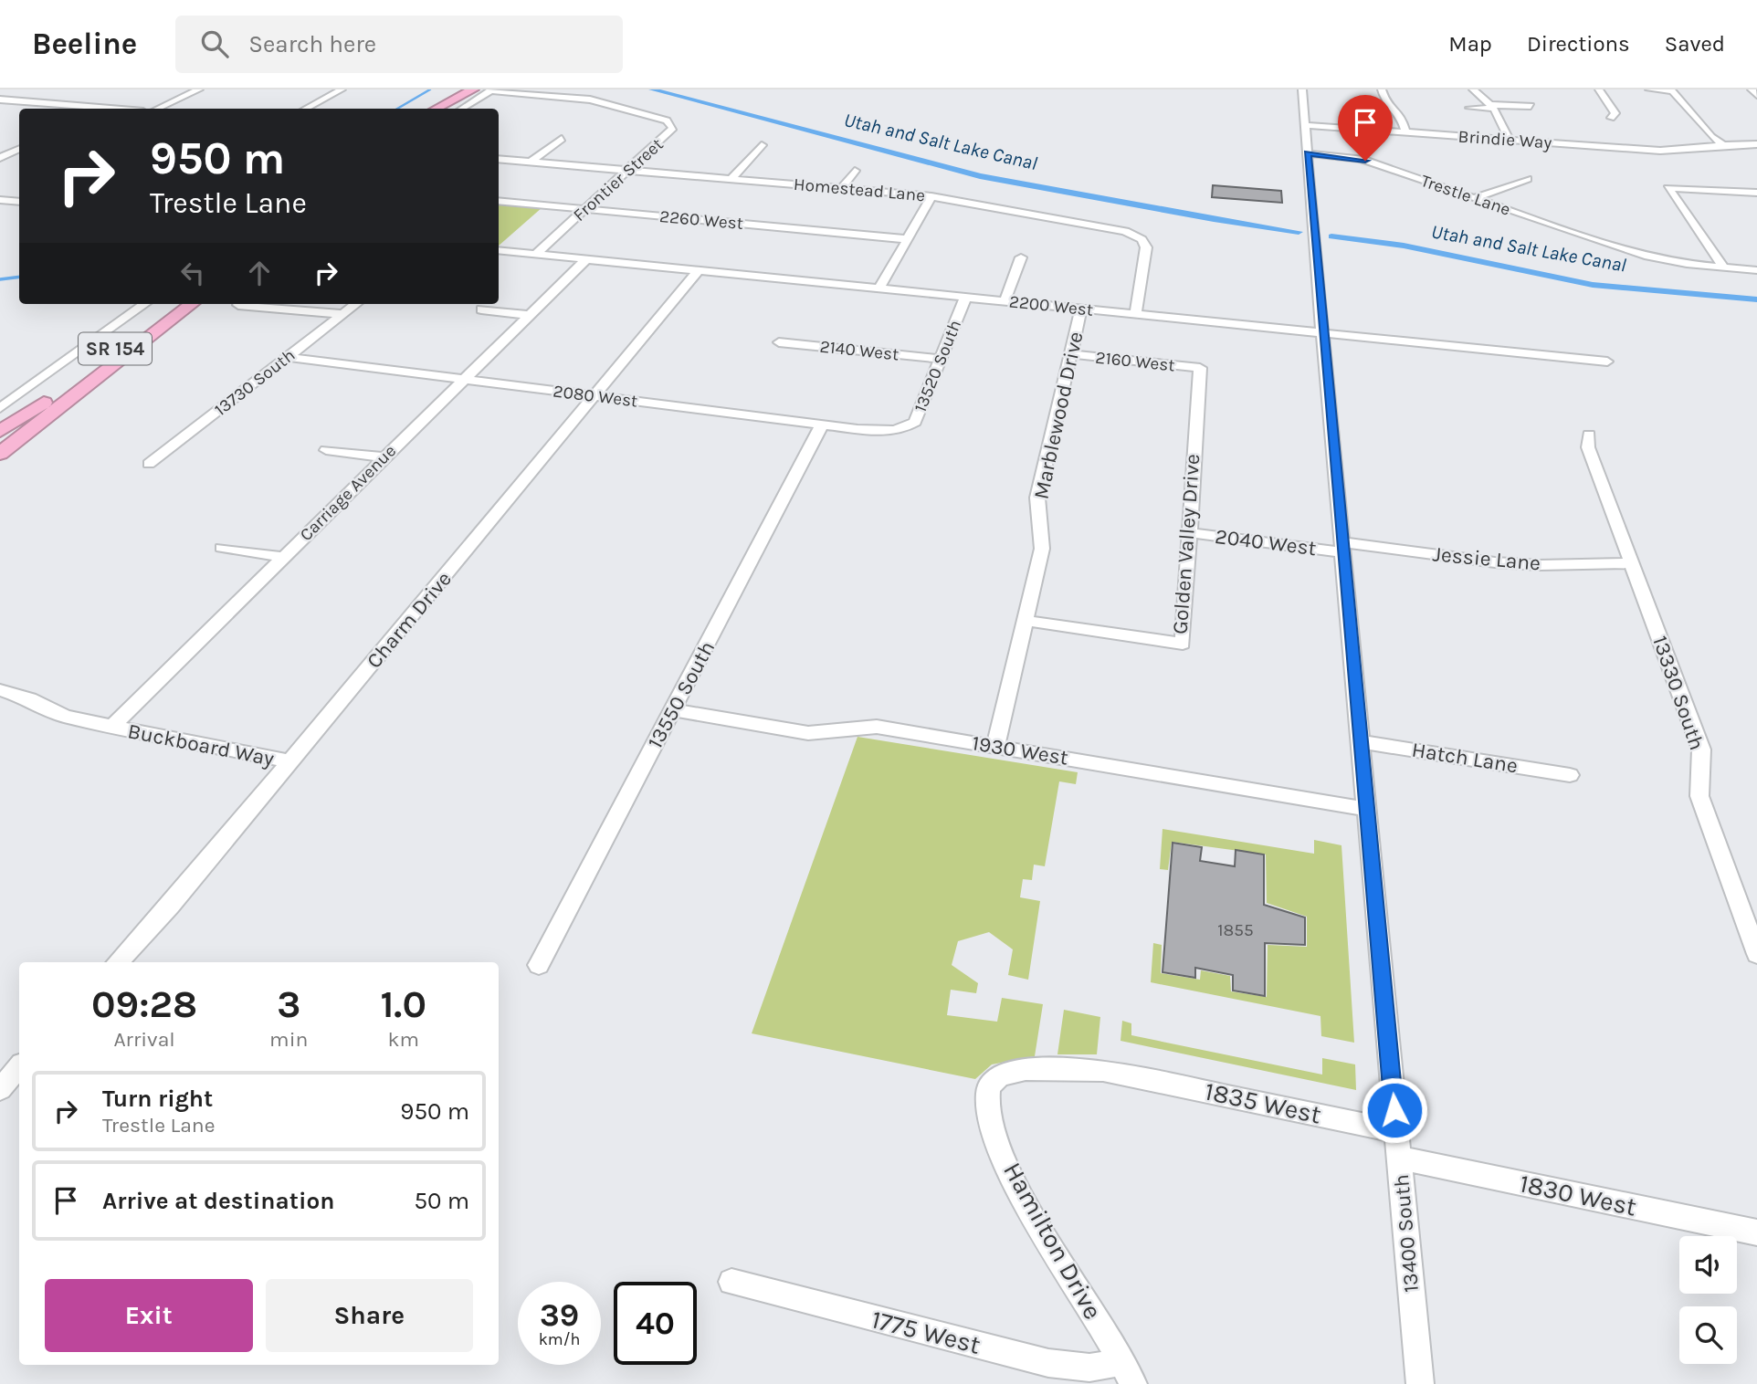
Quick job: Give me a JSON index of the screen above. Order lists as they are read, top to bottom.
{
  "streets": {
    "highway": ["SR 154"],
    "street": [
      "Brindie Way",
      "Frontier Street",
      "Homestead Lane",
      "Trestle Lane",
      "2260 West",
      "2200 West",
      "2140 West",
      "2160 West",
      "13520 South",
      "13730 South",
      "2080 West",
      "Marblewood Drive",
      "Carriage Avenue",
      "2040 West",
      "Golden Valley Drive",
      "Jessie Lane",
      "Charm Drive",
      "13330 South",
      "13550 South",
      "Buckboard Way",
      "1930 West",
      "Hatch Lane",
      "1835 West",
      "1830 West",
      "13400 South",
      "Hamilton Drive",
      "1775 West"
    ]
  },
  "crossings": [
    ["Brindie Way", "13400 South"],
    ["Frontier Street", "Homestead Lane"],
    ["Frontier Street", "2260 West"],
    ["Frontier Street", "2200 West"],
    ["Homestead Lane", "2200 West"],
    ["Trestle Lane", "13400 South"],
    ["2200 West", "13520 South"],
    ["2200 West", "Marblewood Drive"],
    ["2200 West", "Carriage Avenue"],
    ["2200 West", "Charm Drive"],
    ["2200 West", "13400 South"],
    ["2140 West", "13520 South"],
    ["2160 West", "Marblewood Drive"],
    ["2160 West", "Golden Valley Drive"],
    ["13520 South", "2080 West"],
    ["13730 South", "2080 West"],
    ["2080 West", "Carriage Avenue"],
    ["2080 West", "Charm Drive"],
    ["2080 West", "13550 South"],
    ["Marblewood Drive", "Golden Valley Drive"],
    ["Marblewood Drive", "1930 West"],
    ["Carriage Avenue", "Buckboard Way"],
    ["2040 West", "Golden Valley Drive"],
    ["2040 West", "Jessie Lane"],
    ["2040 West", "13400 South"],
    ["Jessie Lane", "13330 South"],
    ["Jessie Lane", "13400 South"],
    ["Charm Drive", "Buckboard Way"],
    ["13550 South", "1930 West"],
    ["1930 West", "13400 South"],
    ["Hatch Lane", "13400 South"],
    ["1835 West", "13400 South"],
    ["1835 West", "Hamilton Drive"],
    ["1830 West", "13400 South"],
    ["Hamilton Drive", "1775 West"]
  ],
  "water": ["Utah and Salt Lake Canal"],
  "house_numbers": ["1855"],
  "page": {
    "header": "Beeline",
    "search": "Search here",
    "nav": ["Map", "Directions", "Saved"],
    "turn": ["950 m", "Trestle Lane"],
    "eta": [
      "09:28",
      "Arrival",
      "3",
      "min",
      "1.0",
      "km"
    ],
    "list": [
      {
        "name": "Turn right",
        "note": "Trestle Lane",
        "value": "950 m"
      },
      {
        "name": "Arrive at destination",
        "value": "50 m"
      }
    ],
    "buttons": ["Exit", "Share"],
    "speed": "39 km/h",
    "limit": "40"
  }
}
